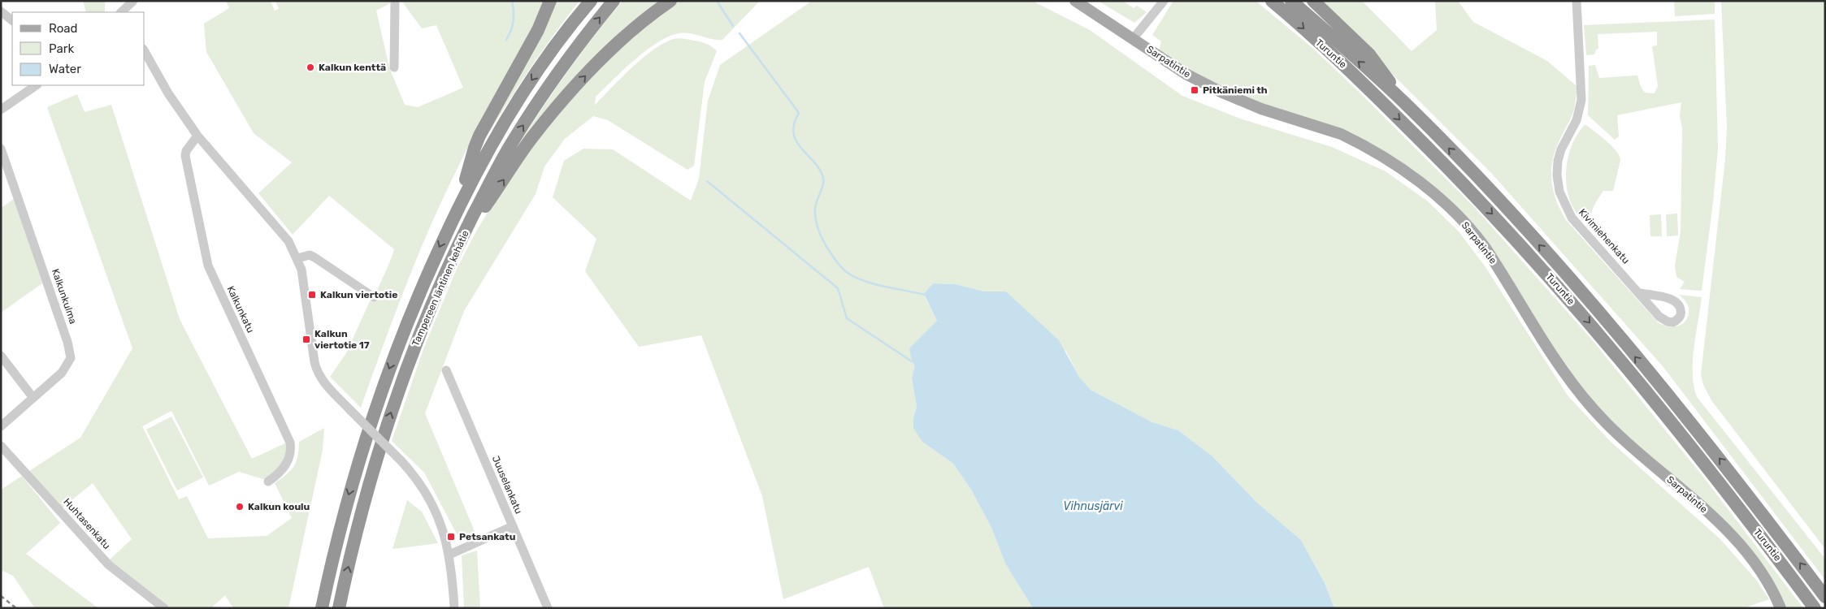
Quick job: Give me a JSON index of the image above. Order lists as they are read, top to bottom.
{
  "streets": {
    "highway": ["Turuntie", "Tampereen läntinen kehätie"],
    "main road": ["Sarpatintie"],
    "street": [
      "Kivimiehenkatu",
      "Kalkunkulma",
      "Kalkunkatu",
      "Juuselankatu",
      "Huhtasenkatu"
    ]
  },
  "water": ["Vihnusjärvi"],
  "places": {
    "other": ["Kalkun kenttä", "Kalkun koulu"],
    "transit": [
      "Pitkäniemi th",
      "Kalkun viertotie",
      "Kalkun viertotie 17",
      "Petsankatu"
    ]
  },
  "legend": ["Road", "Park", "Water"]
}
